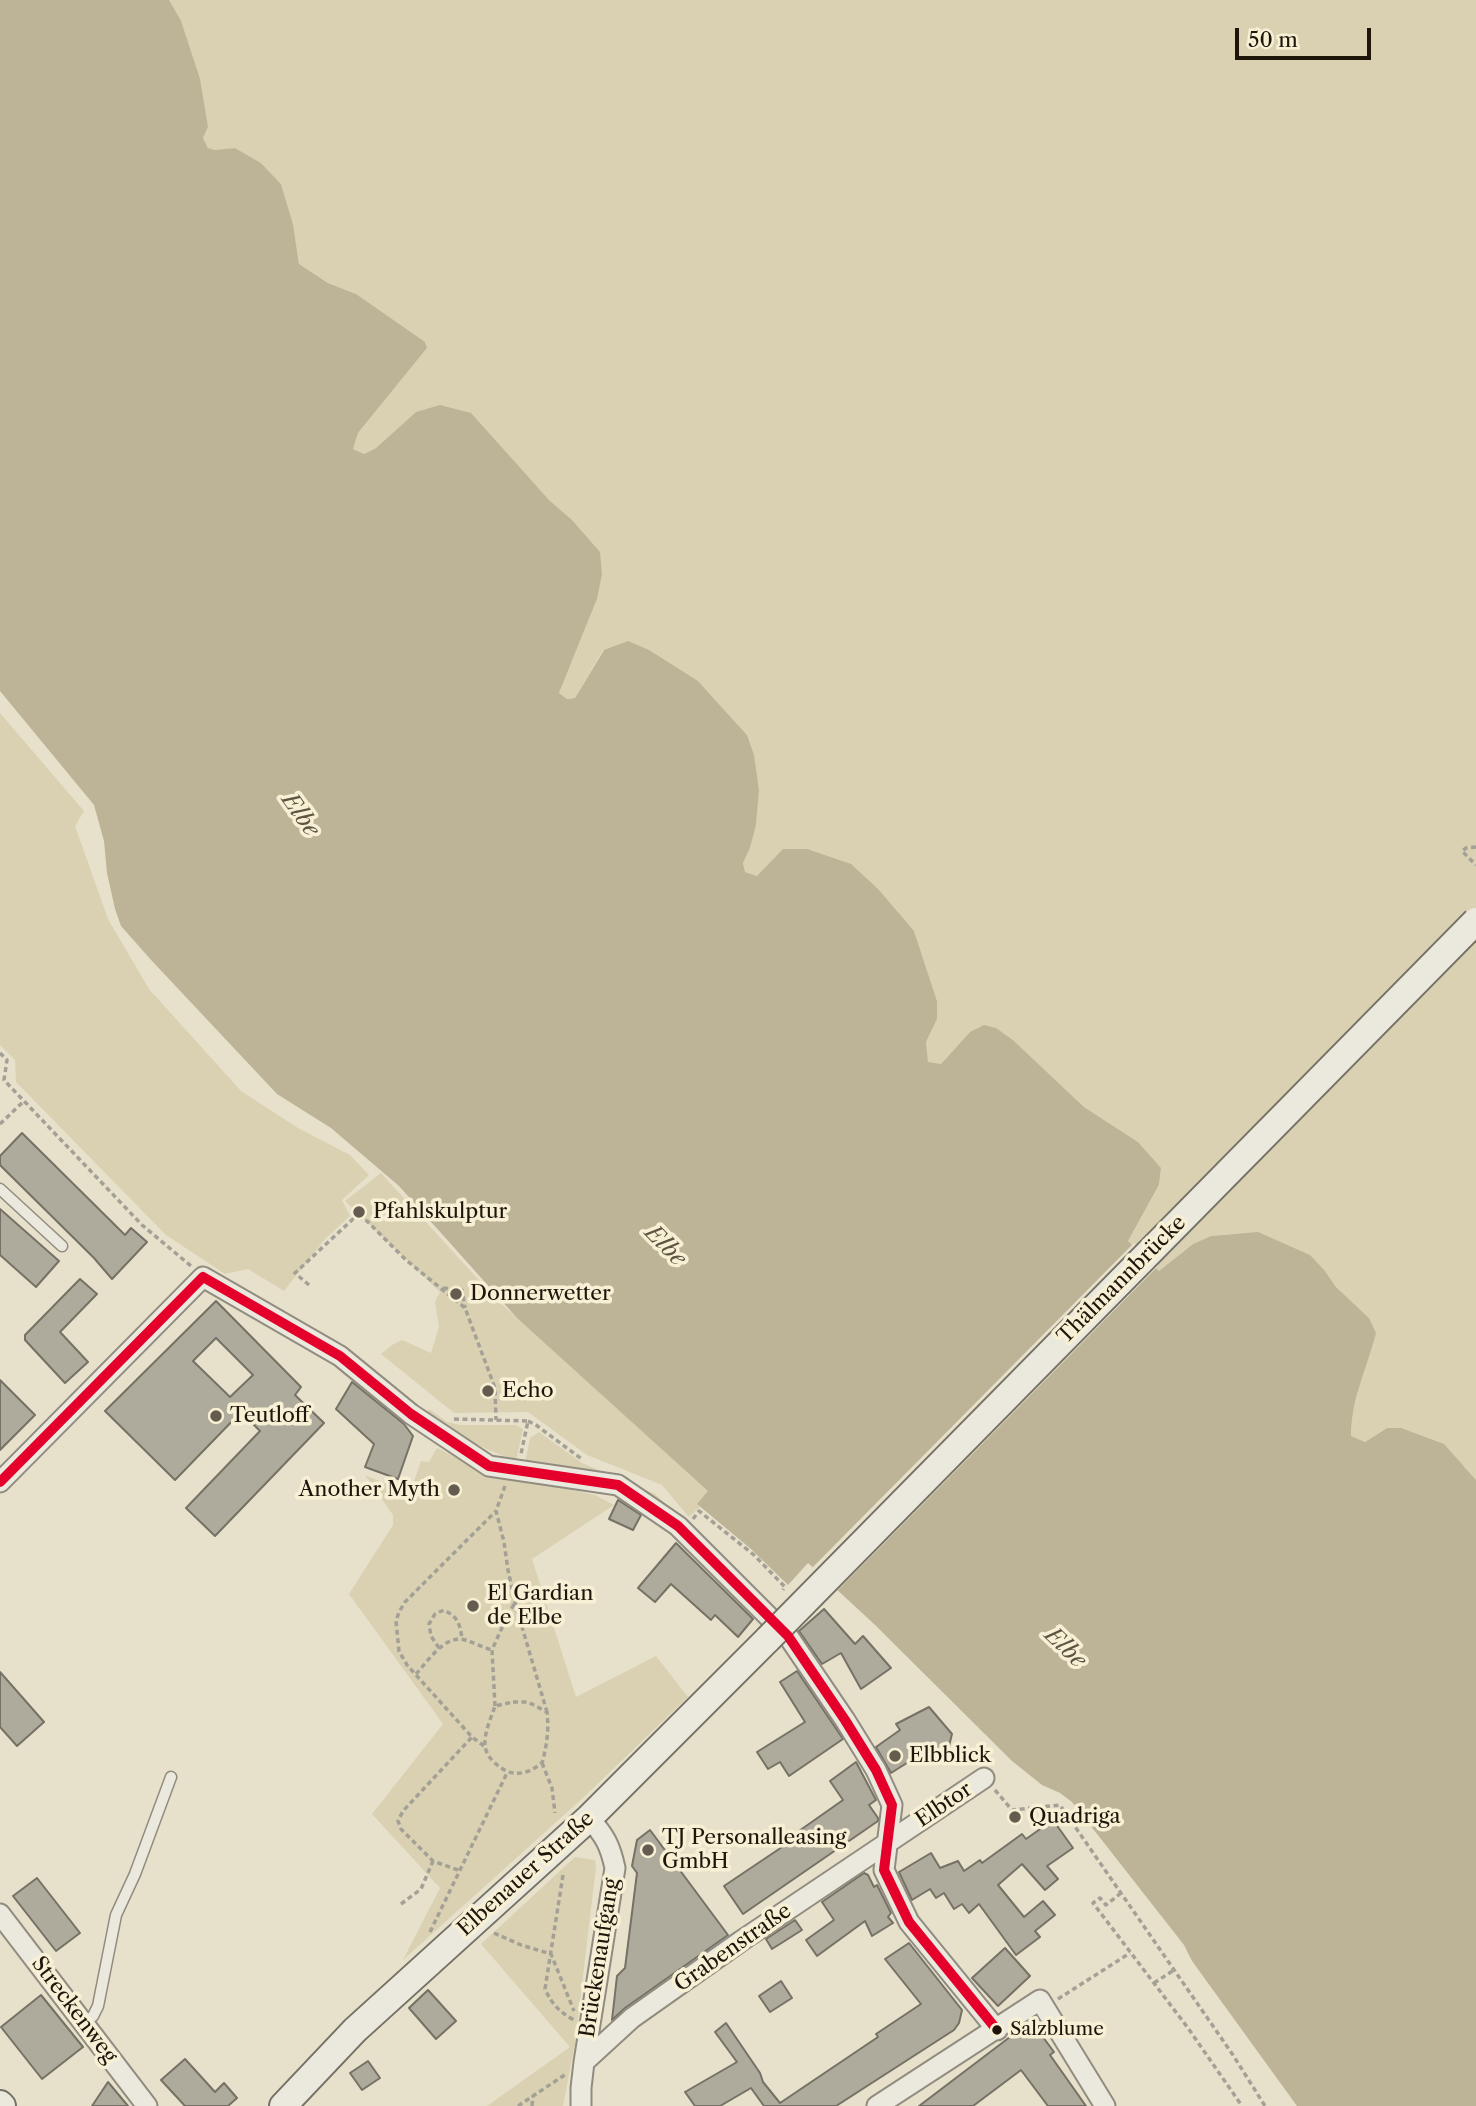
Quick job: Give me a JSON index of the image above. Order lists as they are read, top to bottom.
{
  "streets": {
    "street": [
      "Thälmannbrücke",
      "Elbtor",
      "Elbenauer Straße",
      "Grabenstraße",
      "Brückenaufgang",
      "Streckenweg"
    ]
  },
  "crossings": [
    ["Thälmannbrücke", "Elbenauer Straße"],
    ["Elbtor", "Grabenstraße"],
    ["Elbenauer Straße", "Brückenaufgang"],
    ["Grabenstraße", "Brückenaufgang"]
  ],
  "water": ["Elbe"],
  "places": [
    "Pfahlskulptur",
    "Donnerwetter",
    "Echo",
    "Teutloff",
    "Another Myth",
    "El Gardian de Elbe",
    "Elbblick",
    "Quadriga",
    "TJ Personalleasing GmbH",
    "Salzblume"
  ],
  "scale_bar": "50 m"
}
